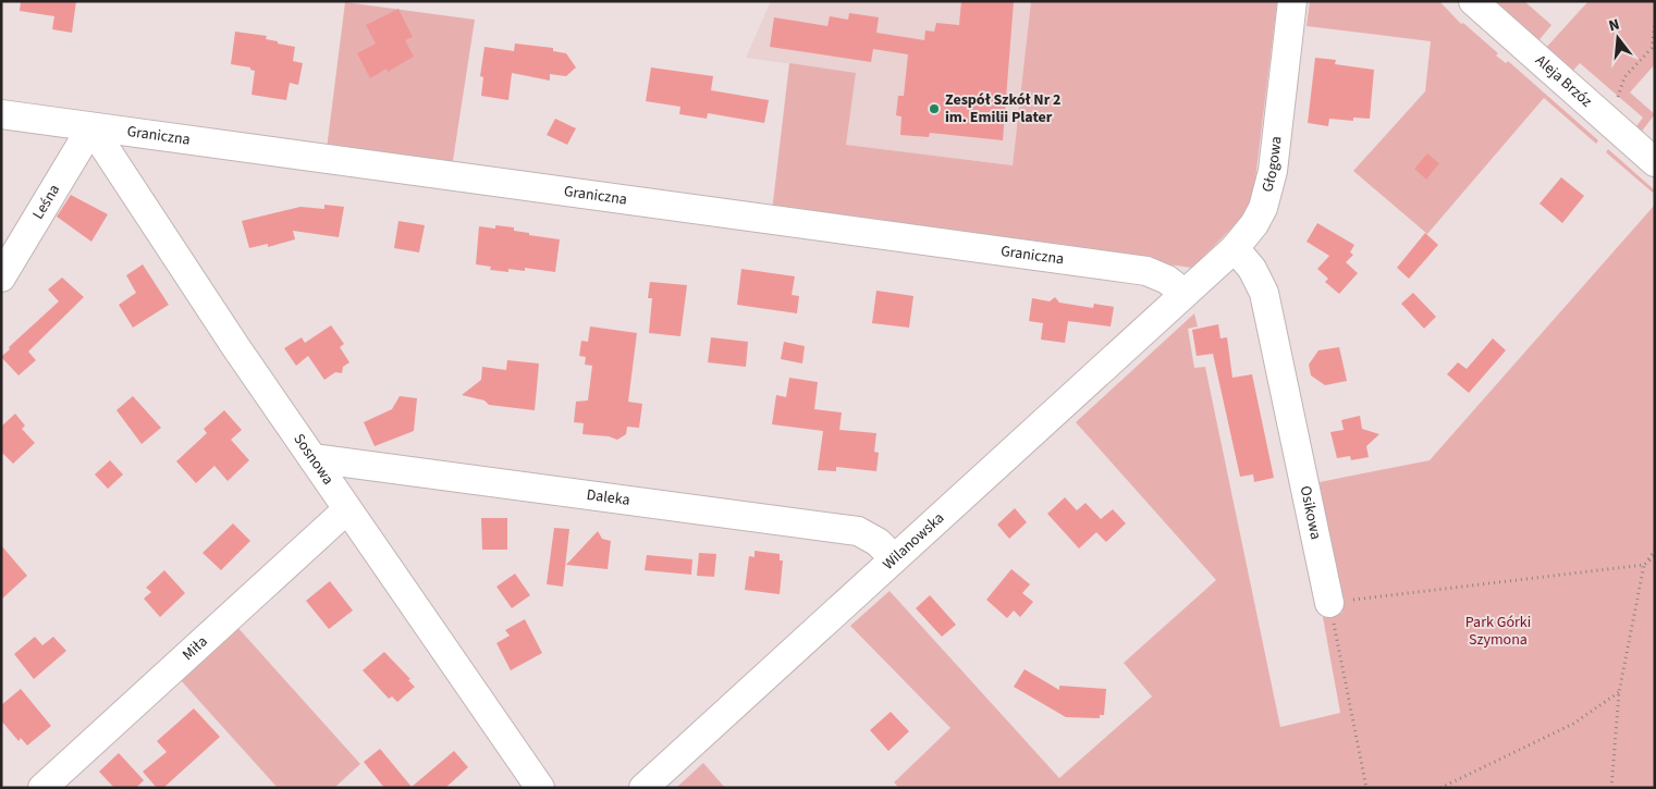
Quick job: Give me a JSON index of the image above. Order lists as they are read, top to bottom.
{
  "streets": {
    "street": [
      "Aleja Brzóz",
      "Graniczna",
      "Głogowa",
      "Leśna",
      "Sosnowa",
      "Daleka",
      "Osikowa",
      "Wilanowska",
      "Miła"
    ]
  },
  "crossings": [
    ["Graniczna", "Głogowa"],
    ["Graniczna", "Leśna"],
    ["Graniczna", "Sosnowa"],
    ["Graniczna", "Wilanowska"],
    ["Głogowa", "Osikowa"],
    ["Głogowa", "Wilanowska"],
    ["Leśna", "Sosnowa"],
    ["Sosnowa", "Daleka"],
    ["Sosnowa", "Miła"],
    ["Daleka", "Wilanowska"]
  ],
  "parks": ["Park Górki Szymona"],
  "places": ["Zespół Szkół Nr 2 im. Emilii Plater"],
  "north": "top"
}
